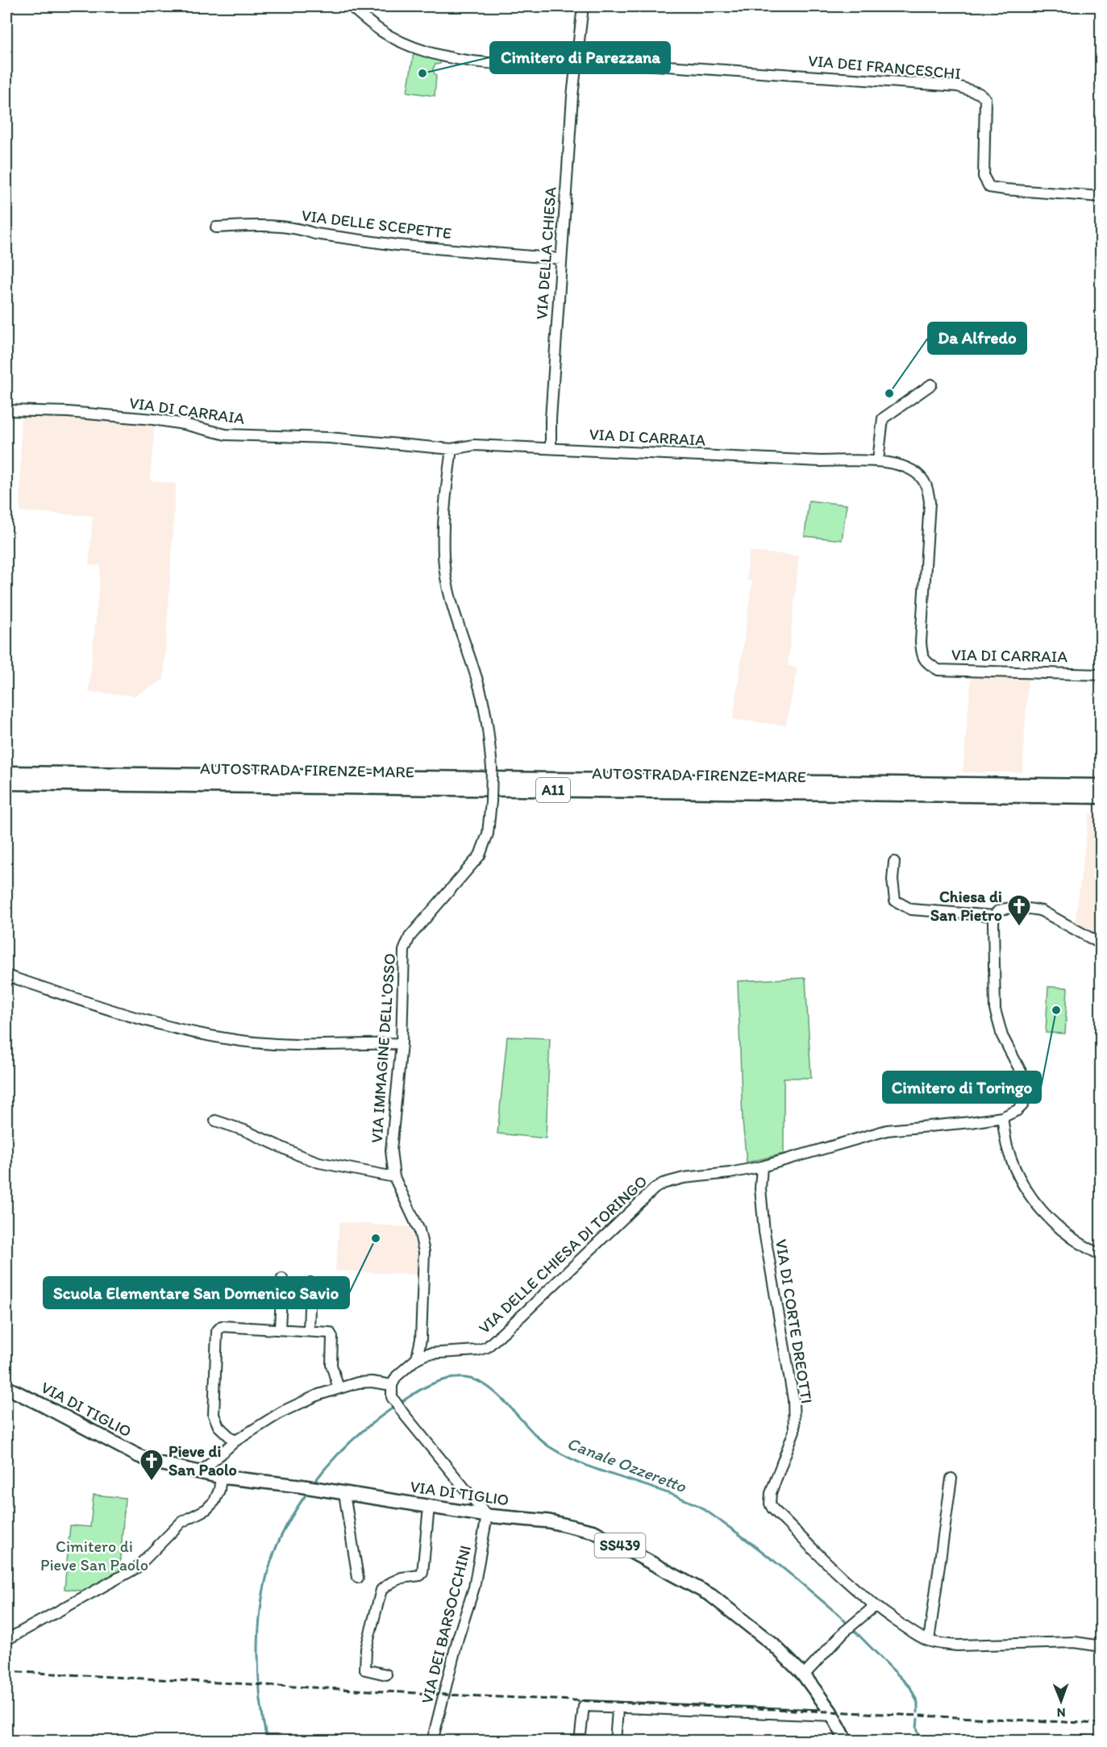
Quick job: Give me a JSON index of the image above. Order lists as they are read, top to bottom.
{
  "streets": {
    "highway": ["AUTOSTRADA FIRENZE-MARE", "A11"],
    "main road": ["VIA DI TIGLIO", "SS439"],
    "street": [
      "VIA DEI FRANCESCHI",
      "VIA DELLE SCEPETTE",
      "VIA DELLA CHIESA",
      "VIA DI CARRAIA",
      "VIA IMMAGINE DELL'OSSO",
      "VIA DELLE CHIESA DI TORINGO",
      "VIA DI CORTE DREOTTI",
      "VIA DEI BARSOCCHINI"
    ]
  },
  "crossings": [
    ["VIA DEI FRANCESCHI", "VIA DELLA CHIESA"],
    ["VIA DELLE SCEPETTE", "VIA DELLA CHIESA"],
    ["VIA DELLA CHIESA", "VIA DI CARRAIA"],
    ["VIA DI CARRAIA", "VIA IMMAGINE DELL'OSSO"],
    ["VIA IMMAGINE DELL'OSSO", "VIA DELLE CHIESA DI TORINGO"],
    ["VIA DELLE CHIESA DI TORINGO", "VIA DI CORTE DREOTTI"],
    ["VIA DI TIGLIO", "VIA DEI BARSOCCHINI"]
  ],
  "water": ["Canale Ozzeretto"],
  "parks": ["Cimitero di Pieve San Paolo"],
  "places": {
    "other": [
      "Cimitero di Parezzana",
      "Da Alfredo",
      "Cimitero di Toringo",
      "Scuola Elementare San Domenico Savio"
    ],
    "church": ["Chiesa di San Pietro", "Pieve di San Paolo"]
  },
  "north": "bottom"
}
